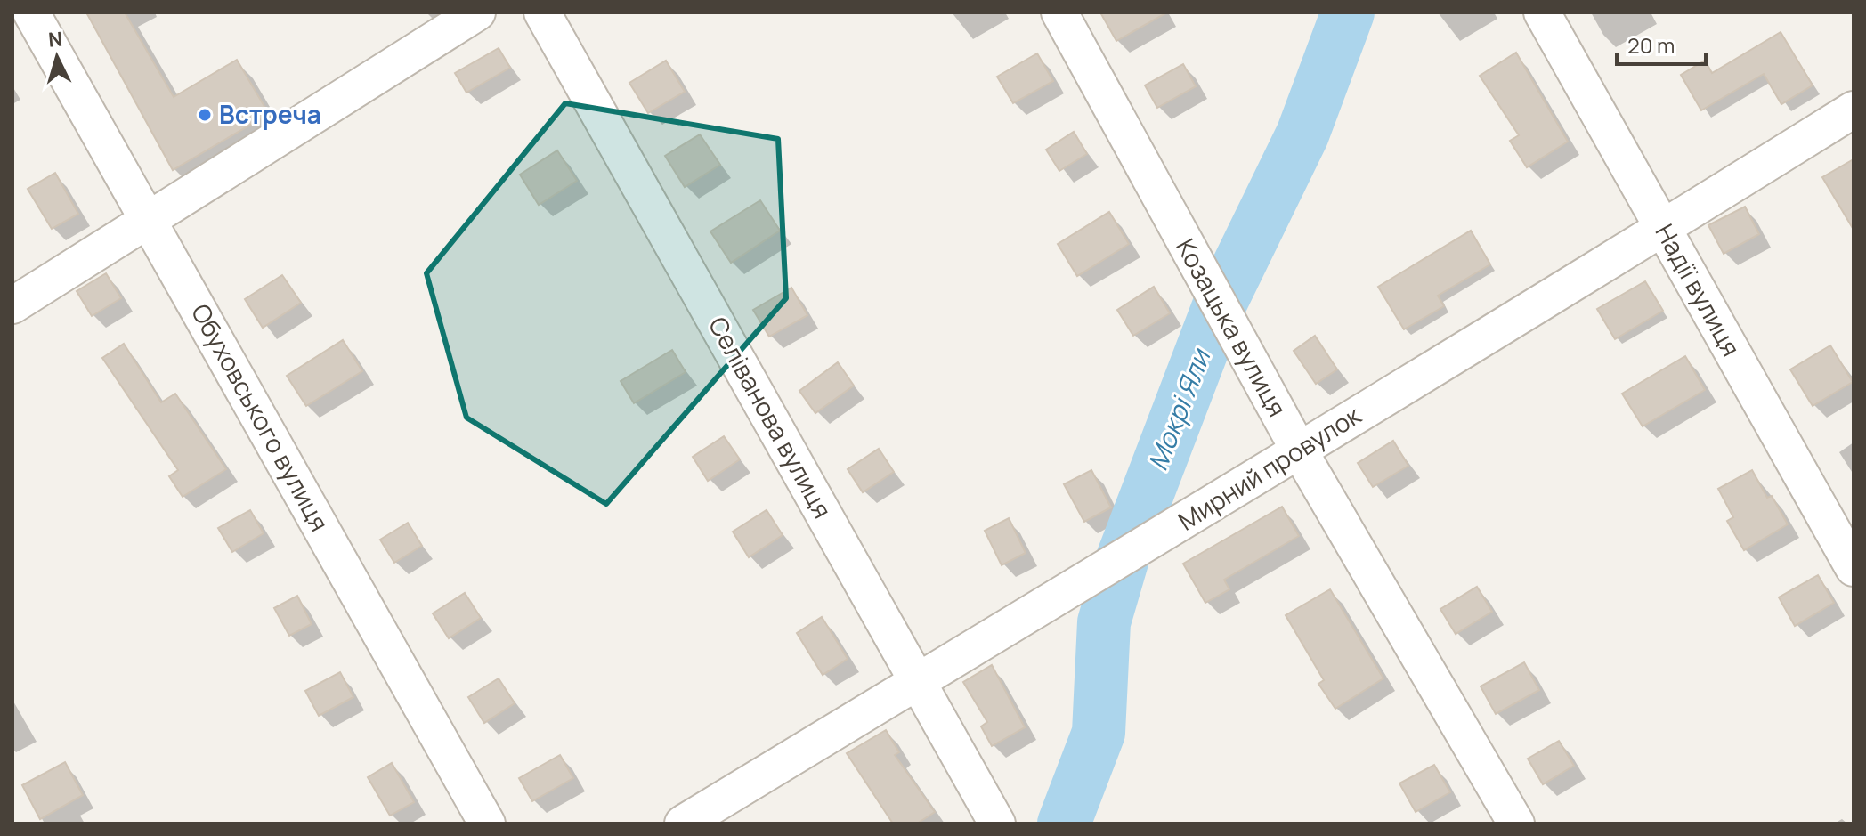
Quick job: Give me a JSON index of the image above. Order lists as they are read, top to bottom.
{
  "streets": {
    "street": [
      "Надії вулиця",
      "Козацька вулиця",
      "Обуховського вулиця",
      "Селіванова вулиця",
      "Мирний провулок"
    ]
  },
  "crossings": [
    ["Надії вулиця", "Мирний провулок"],
    ["Козацька вулиця", "Мирний провулок"],
    ["Селіванова вулиця", "Мирний провулок"]
  ],
  "water": ["Мокрі Яли"],
  "places": ["Встреча"],
  "scale_bar": "20 m",
  "north": "top"
}
